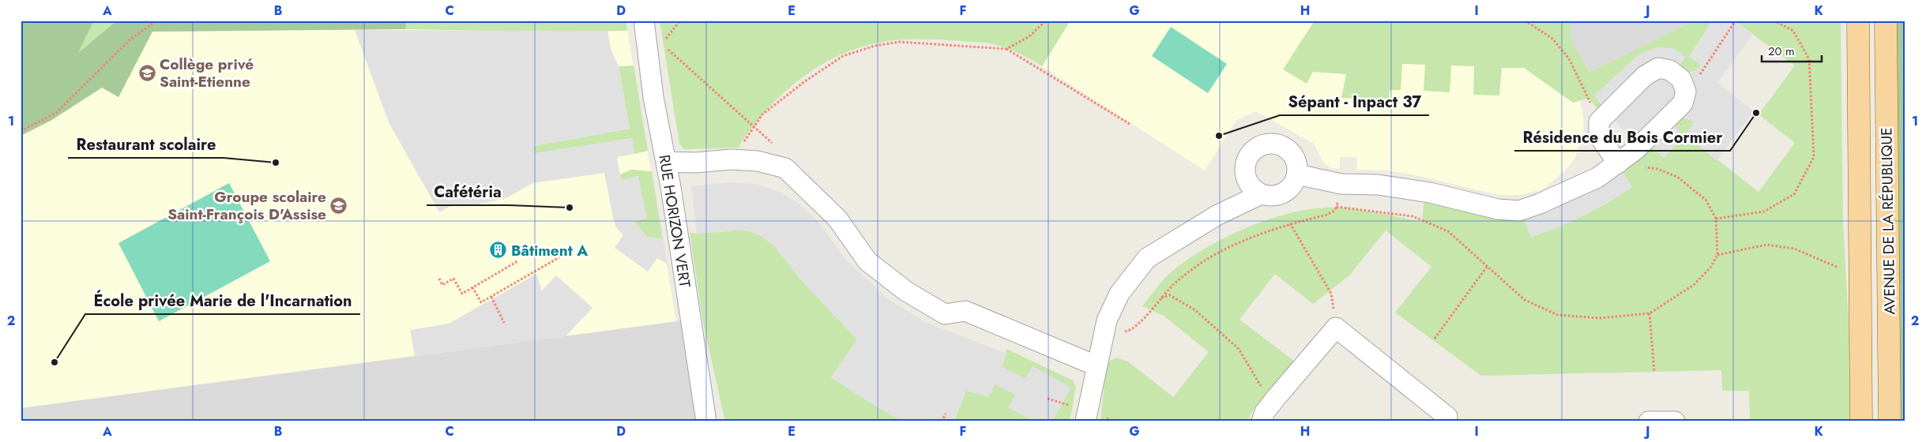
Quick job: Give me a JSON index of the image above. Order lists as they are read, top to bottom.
{
  "streets": {
    "main road": ["AVENUE DE LA RÉPUBLIQUE"],
    "street": ["RUE HORIZON VERT"]
  },
  "places": {
    "school or university": ["Collège privé Saint-Etienne", "Groupe scolaire Saint-François D'Assise"],
    "other": [
      "Résidence du Bois Cormier",
      "Sépant - Inpact 37",
      "Restaurant scolaire",
      "Cafétéria",
      "École privée Marie de l'Incarnation"
    ],
    "building": ["Bâtiment A"]
  },
  "scale_bar": "20 m",
  "grid": {
    "columns": [
      "A",
      "B",
      "C",
      "D",
      "E",
      "F",
      "G",
      "H",
      "I",
      "J",
      "K"
    ],
    "rows": ["1", "2"]
  }
}
